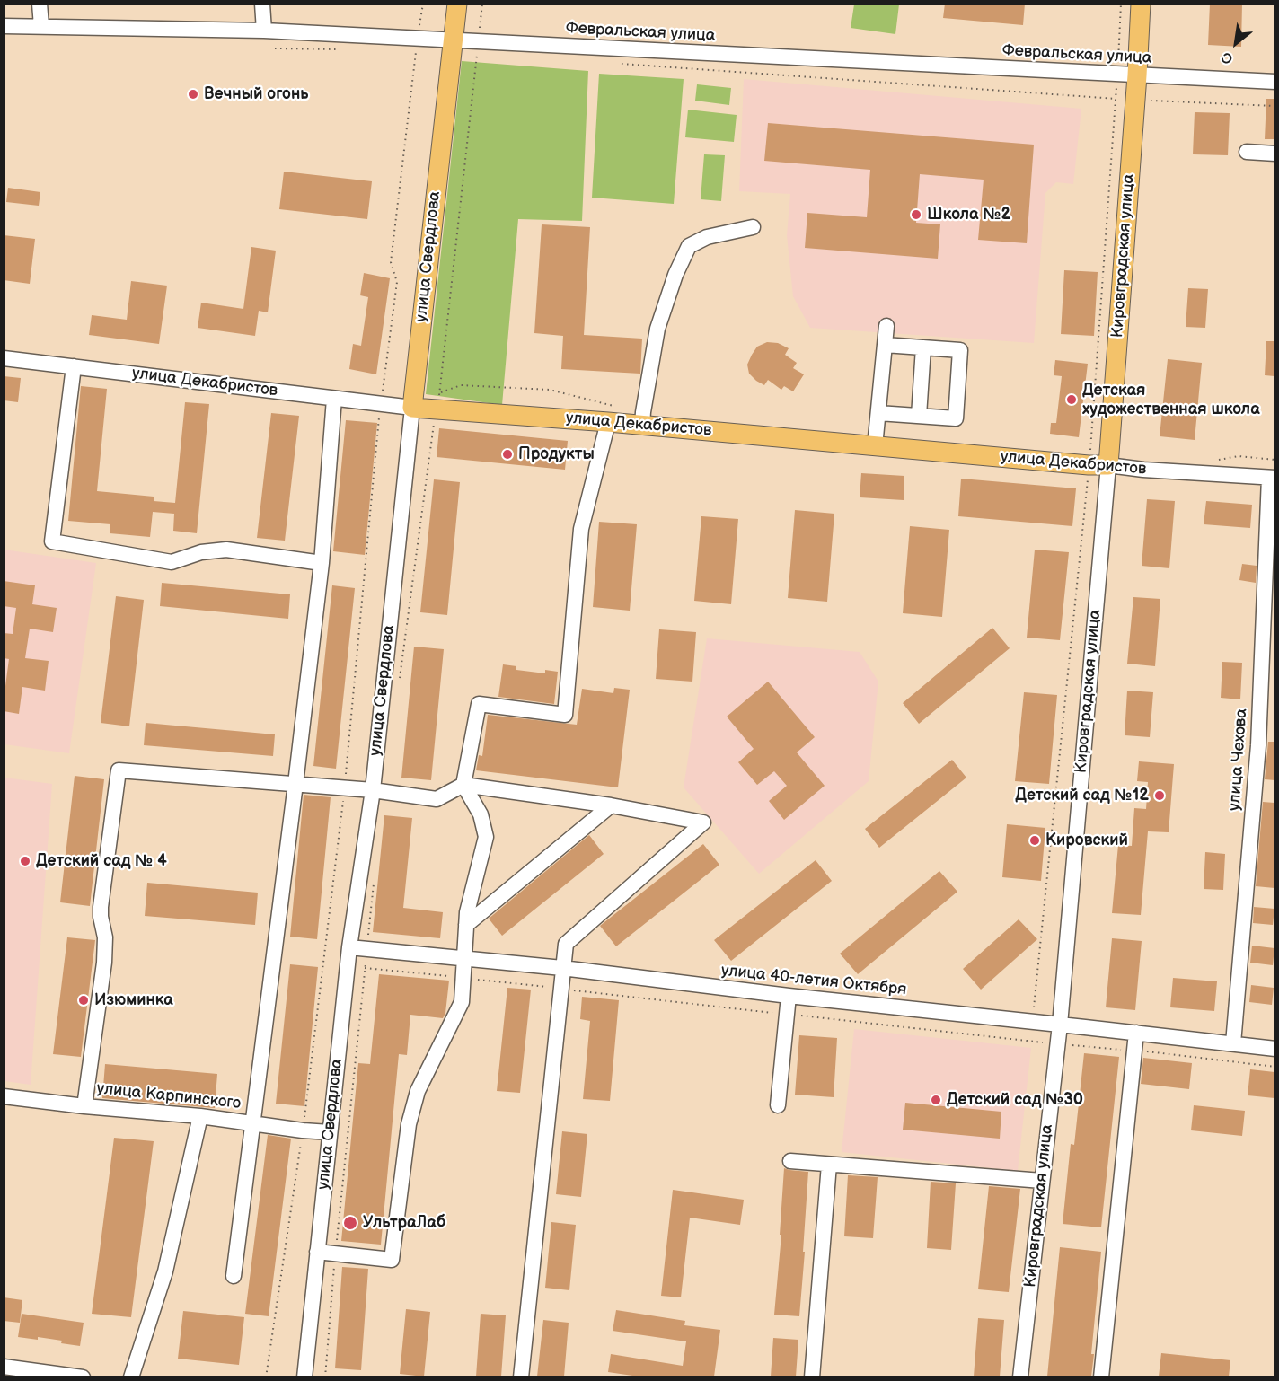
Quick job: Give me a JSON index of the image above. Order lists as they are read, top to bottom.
{
  "streets": {
    "main road": ["Кировградская улица", "улица Свердлова", "улица Декабристов"],
    "street": [
      "Февральская улица",
      "улица Чехова",
      "улица 40-летия Октября",
      "улица Карпинского"
    ]
  },
  "crossings": [
    ["Февральская улица", "Кировградская улица"],
    ["Февральская улица", "улица Свердлова"],
    ["Кировградская улица", "улица Декабристов"],
    ["Кировградская улица", "улица 40-летия Октября"],
    ["улица Свердлова", "улица Декабристов"],
    ["улица Свердлова", "улица 40-летия Октября"],
    ["улица Свердлова", "улица Карпинского"],
    ["улица Декабристов", "улица Чехова"],
    ["улица Чехова", "улица 40-летия Октября"]
  ],
  "places": [
    "Вечный огонь",
    "Школа №2",
    "Детская художественная школа",
    "Продукты",
    "Детский сад №12",
    "Кировский",
    "Детский сад № 4",
    "Изюминка",
    "Детский сад №30",
    "УльтраЛаб"
  ],
  "north": "bottom left"
}
